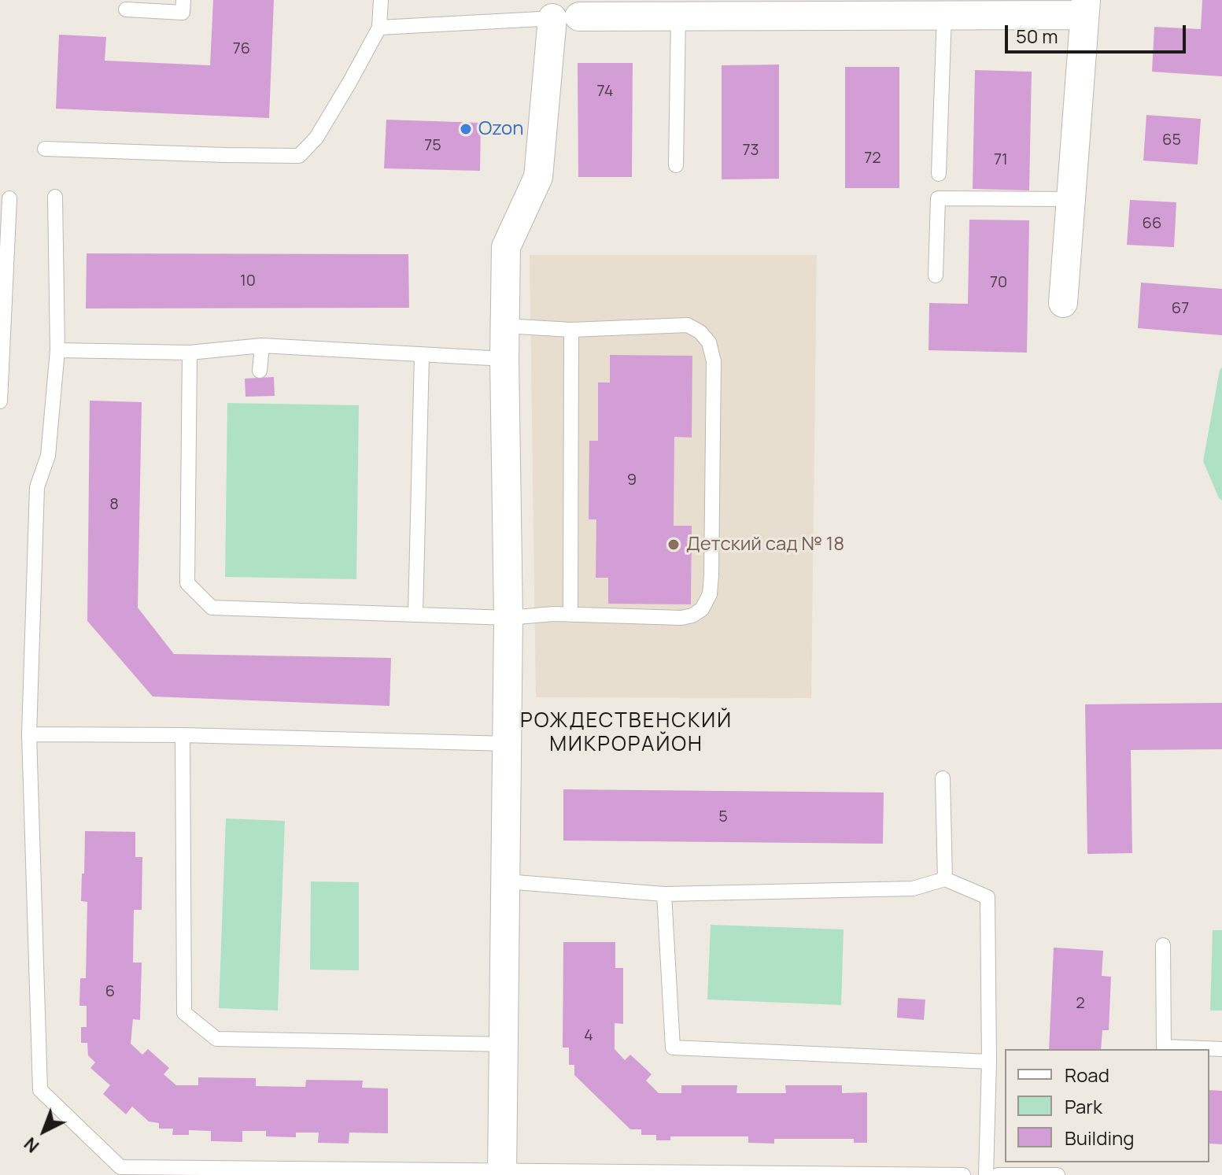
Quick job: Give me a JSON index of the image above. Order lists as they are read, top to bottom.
{
  "districts": ["РОЖДЕСТВЕНСКИЙ МИКРОРАЙОН"],
  "places": ["Ozon", "Детский сад № 18"],
  "house_numbers": [
    "76",
    "74",
    "65",
    "75",
    "73",
    "72",
    "71",
    "66",
    "10",
    "70",
    "67",
    "9",
    "8",
    "5",
    "6",
    "2",
    "4"
  ],
  "legend": ["Road", "Park", "Building"],
  "scale_bar": "50 m",
  "north": "bottom left"
}
